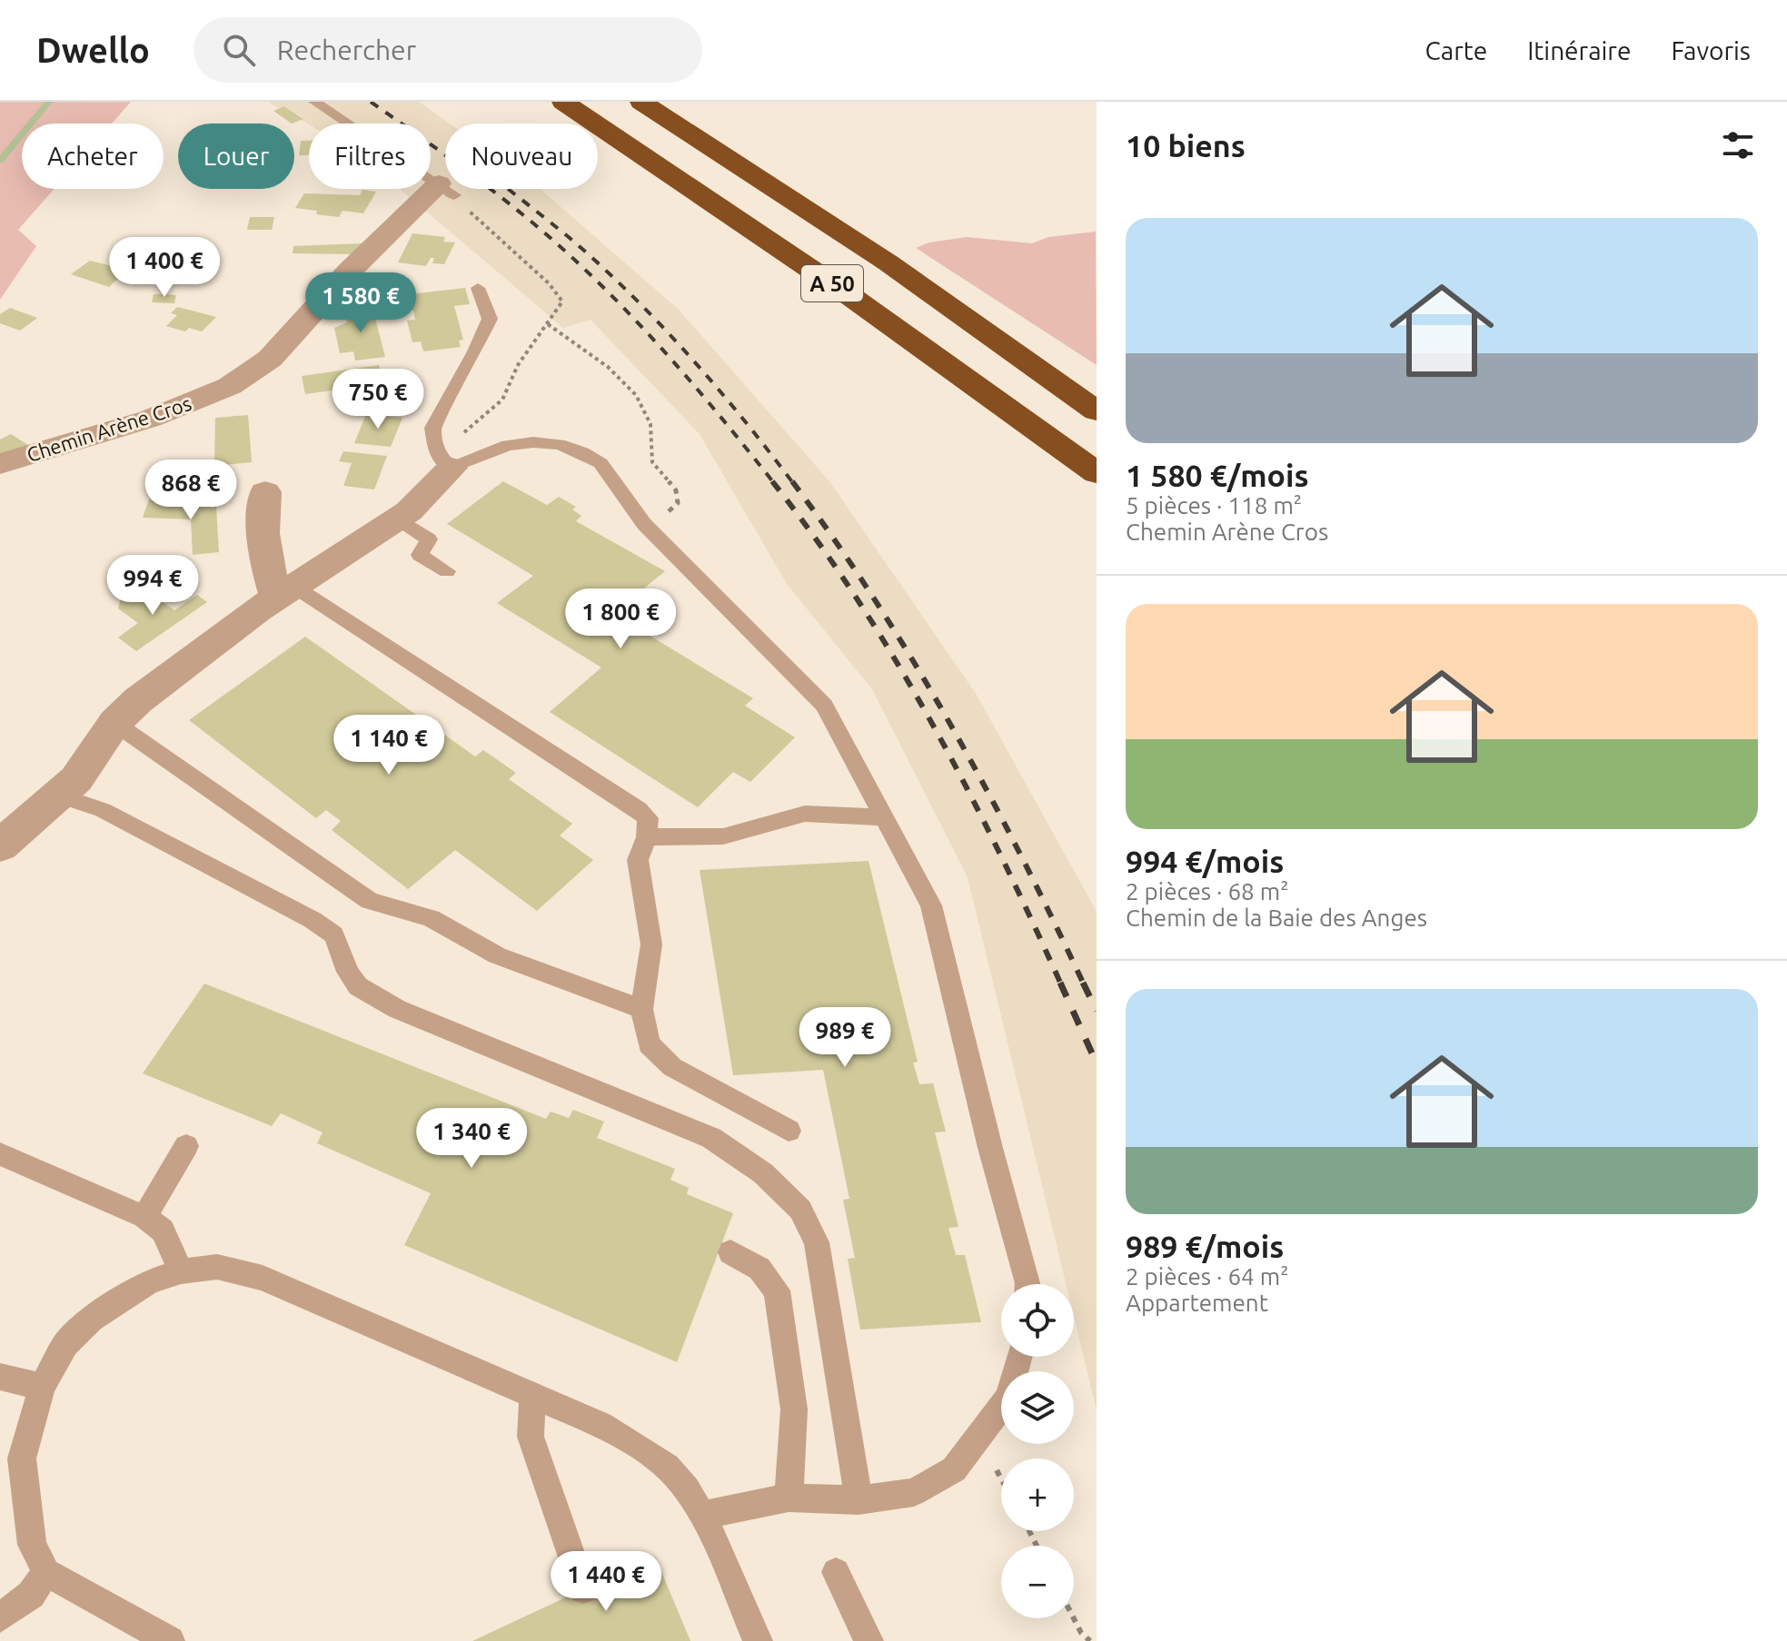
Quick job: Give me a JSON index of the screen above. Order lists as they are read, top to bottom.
{
  "streets": {
    "highway": ["A 50"],
    "street": ["Chemin Arène Cros"]
  },
  "page": {
    "header": "Dwello",
    "search": "Rechercher",
    "nav": ["Carte", "Itinéraire", "Favoris"],
    "heading": "10 biens",
    "chip": [
      "Acheter",
      "Louer",
      "Filtres",
      "Nouveau"
    ],
    "list": [
      {
        "name": "1 580 €/mois",
        "note": "5 pièces · 118 m² · Chemin Arène Cros"
      },
      {
        "name": "994 €/mois",
        "note": "2 pièces · 68 m² · Chemin de la Baie des Anges"
      },
      {
        "name": "989 €/mois",
        "note": "2 pièces · 64 m² · Appartement"
      }
    ],
    "price": [
      "1 400 €",
      "1 580 €",
      "750 €",
      "868 €",
      "994 €",
      "1 800 €",
      "1 140 €",
      "989 €",
      "1 340 €",
      "1 440 €"
    ],
    "map_buttons": ["+", "−"]
  }
}
